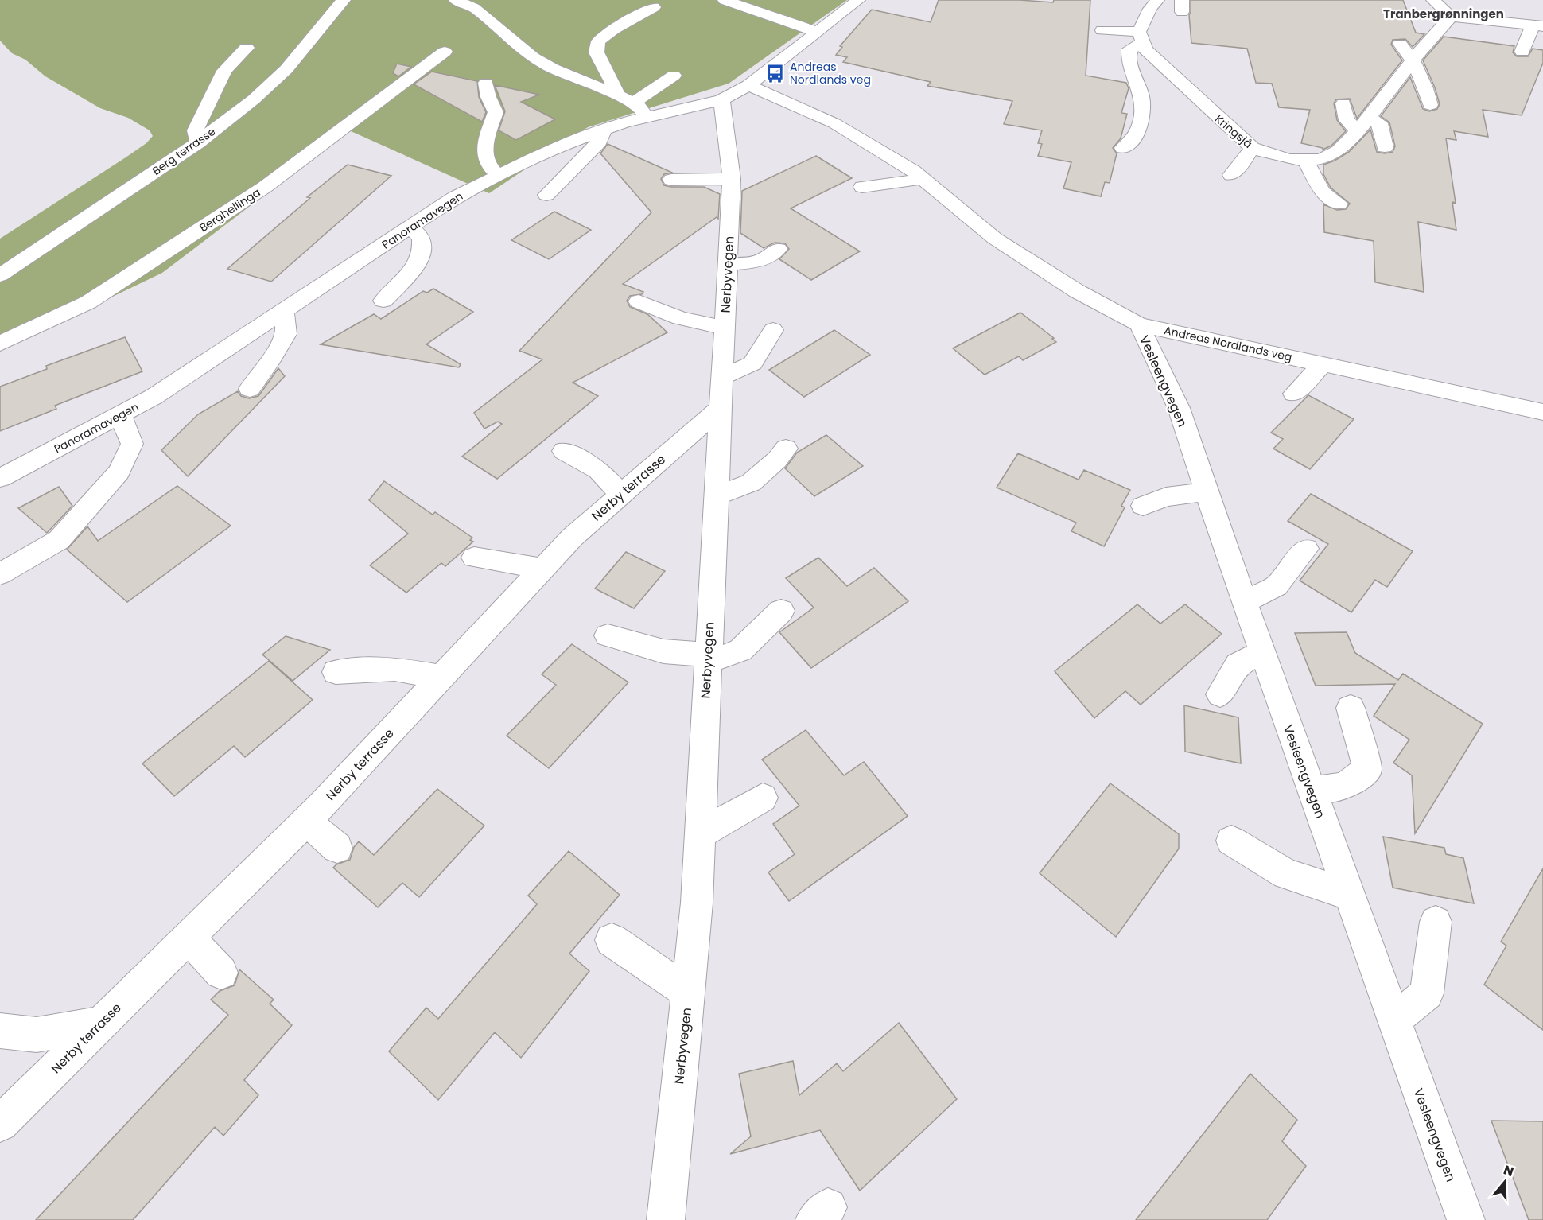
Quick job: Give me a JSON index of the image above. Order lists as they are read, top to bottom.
{
  "streets": {
    "street": [
      "Kringsjå",
      "Berg terrasse",
      "Berghellinga",
      "Panoramavegen",
      "Nerbyvegen",
      "Andreas Nordlands veg",
      "Vesleengvegen",
      "Nerby terrasse"
    ]
  },
  "crossings": [
    ["Panoramavegen", "Nerbyvegen"],
    ["Panoramavegen", "Andreas Nordlands veg"],
    ["Nerbyvegen", "Nerby terrasse"],
    ["Andreas Nordlands veg", "Vesleengvegen"]
  ],
  "districts": ["Tranbergrønningen"],
  "places": {
    "bus stop": ["Andreas Nordlands veg"]
  },
  "north": "top"
}
